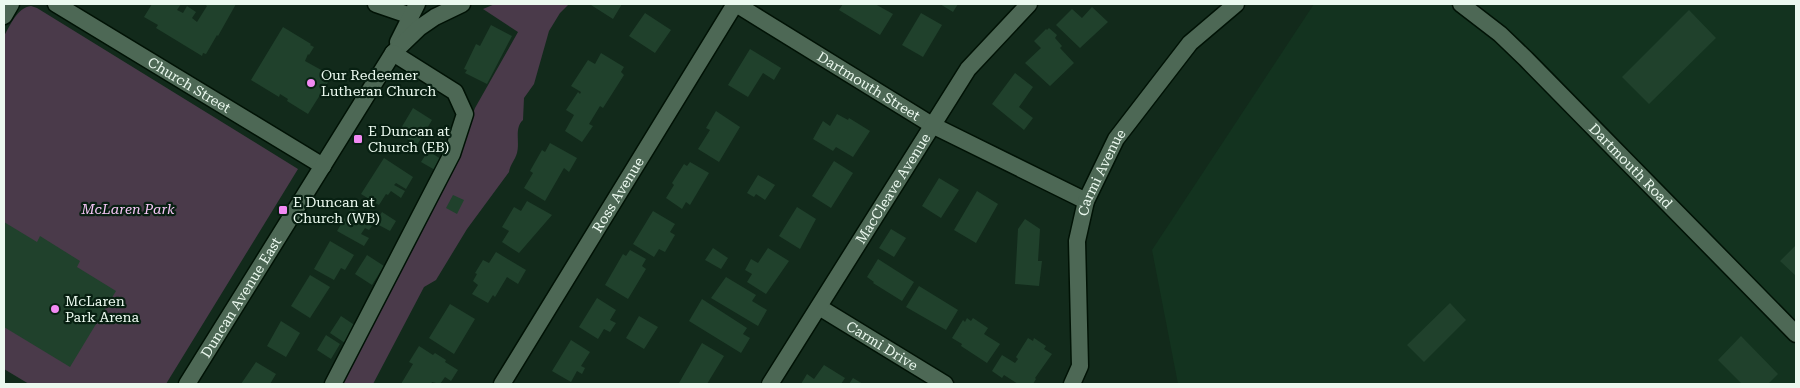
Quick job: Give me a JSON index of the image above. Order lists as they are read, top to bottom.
{
  "streets": {
    "street": [
      "Church Street",
      "Dartmouth Street",
      "Dartmouth Road",
      "Carmi Avenue",
      "MacCleave Avenue",
      "Ross Avenue",
      "Duncan Avenue East",
      "Carmi Drive"
    ]
  },
  "crossings": [
    ["Church Street", "Duncan Avenue East"],
    ["Dartmouth Street", "Carmi Avenue"],
    ["Dartmouth Street", "MacCleave Avenue"],
    ["Dartmouth Street", "Ross Avenue"],
    ["MacCleave Avenue", "Carmi Drive"]
  ],
  "parks": ["McLaren Park"],
  "places": {
    "other": ["Our Redeemer Lutheran Church", "McLaren Park Arena"],
    "transit": ["E Duncan at Church (EB)", "E Duncan at Church (WB)"]
  }
}
